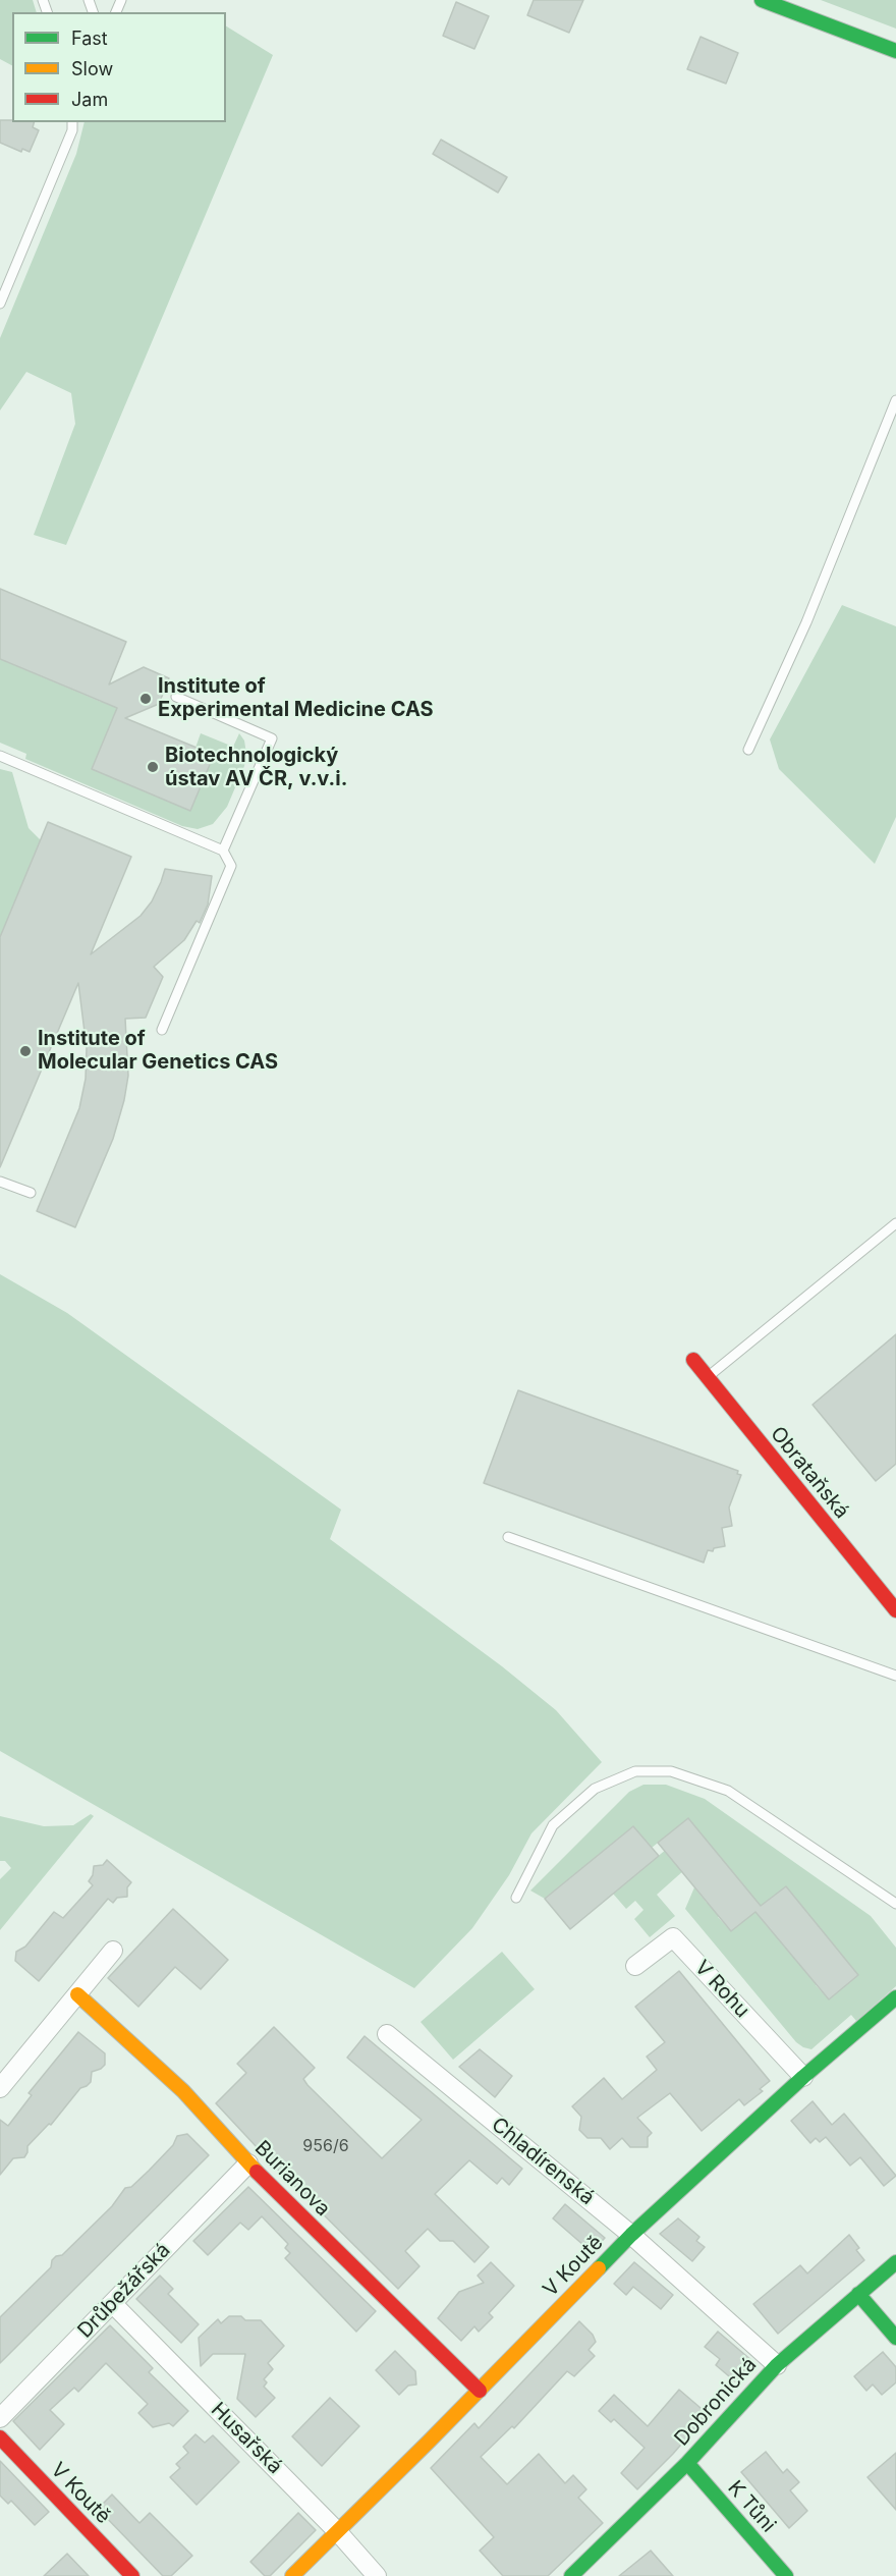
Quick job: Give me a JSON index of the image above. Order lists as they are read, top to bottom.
{
  "streets": {
    "street": [
      "Obrataňská",
      "V Rohu",
      "Chladírenská",
      "Burianova",
      "V Koutě",
      "Drůbežářská",
      "Dobronická",
      "Husařská",
      "K Tůni"
    ]
  },
  "crossings": [
    ["V Rohu", "V Koutě"],
    ["Chladírenská", "V Koutě"],
    ["Chladírenská", "Dobronická"],
    ["Burianova", "V Koutě"],
    ["Burianova", "Drůbežářská"],
    ["V Koutě", "Husařská"],
    ["Drůbežářská", "Husařská"],
    ["Dobronická", "K Tůni"]
  ],
  "places": ["Institute of Experimental Medicine CAS", "Biotechnologický ústav AV ČR, v.v.i.", "Institute of Molecular Genetics CAS"],
  "house_numbers": ["956/6"],
  "legend": ["Fast", "Slow", "Jam"]
}
